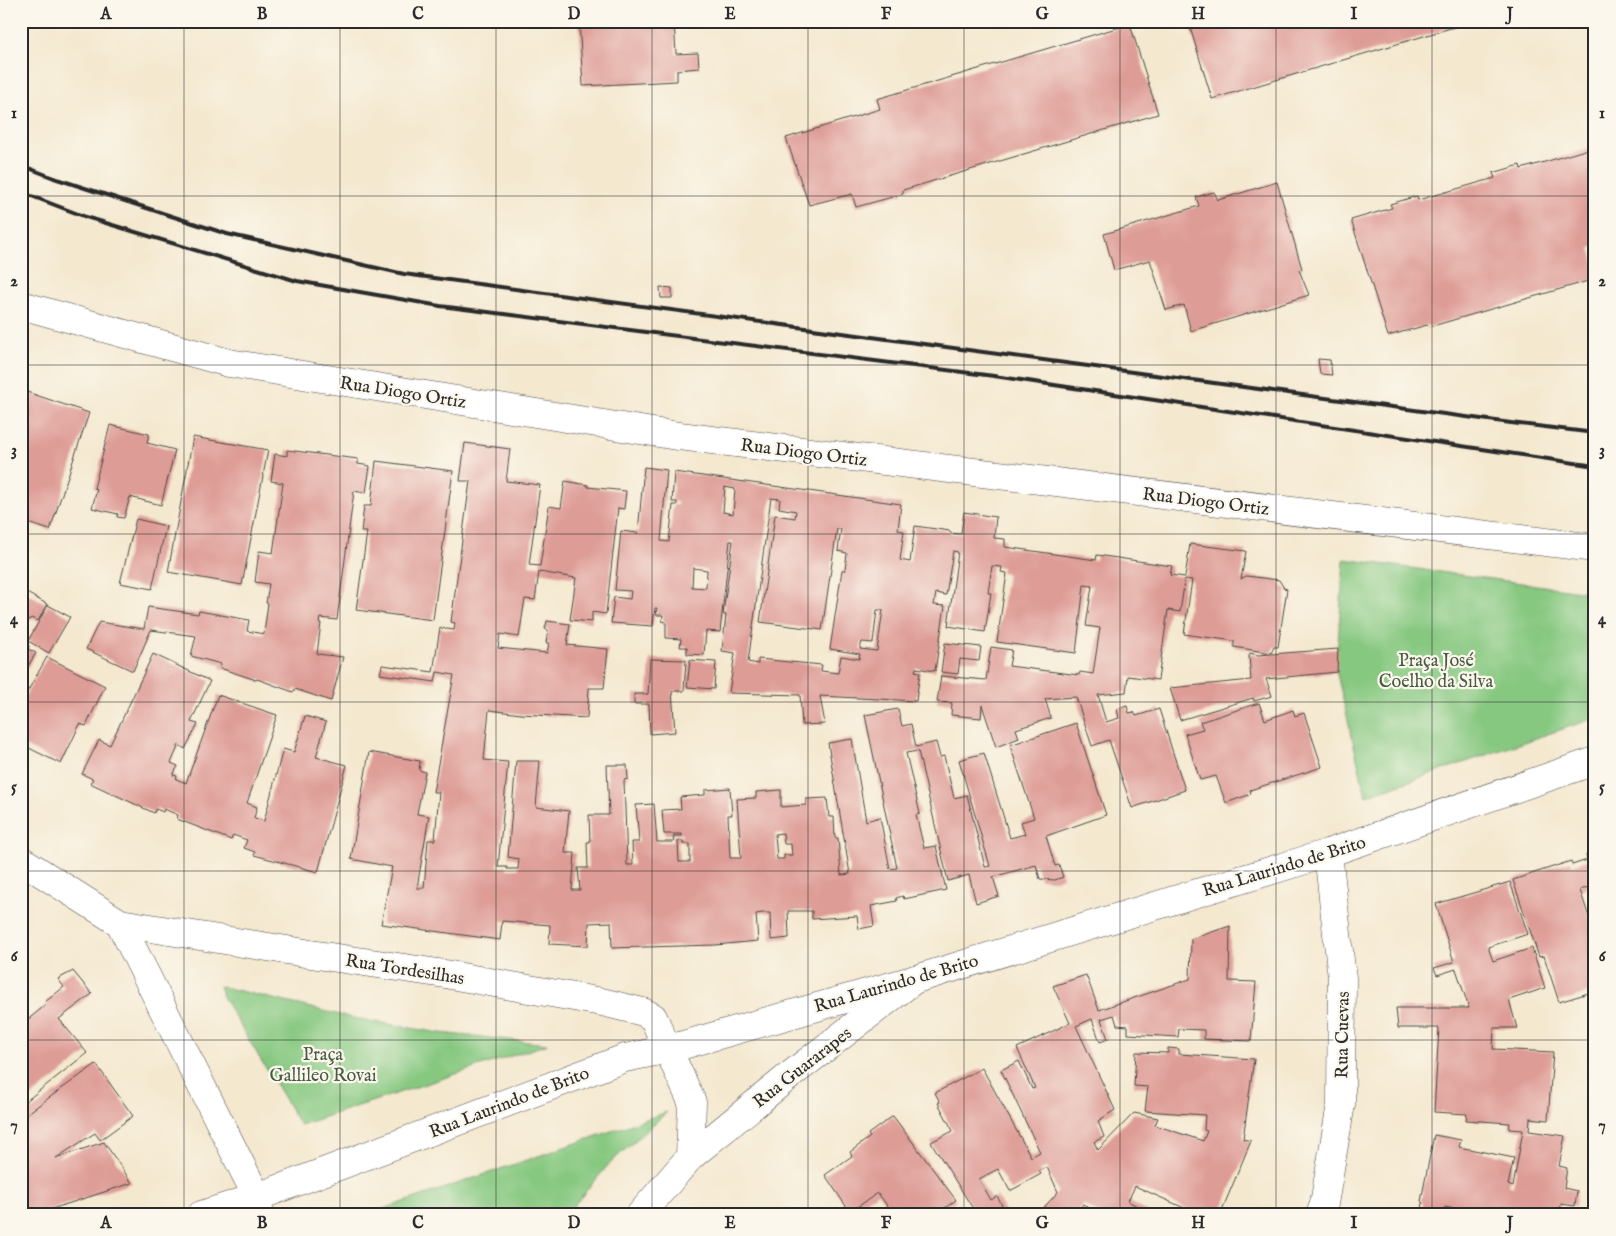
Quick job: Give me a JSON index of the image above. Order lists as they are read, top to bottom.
{
  "streets": {
    "street": [
      "Rua Diogo Ortiz",
      "Rua Laurindo de Brito",
      "Rua Tordesilhas",
      "Rua Cuevas",
      "Rua Guararapes"
    ]
  },
  "crossings": [
    ["Rua Laurindo de Brito", "Rua Tordesilhas"],
    ["Rua Laurindo de Brito", "Rua Cuevas"],
    ["Rua Laurindo de Brito", "Rua Guararapes"]
  ],
  "parks": ["Praça José Coelho da Silva", "Praça Gallileo Rovai"],
  "grid": {
    "columns": [
      "A",
      "B",
      "C",
      "D",
      "E",
      "F",
      "G",
      "H",
      "I",
      "J"
    ],
    "rows": [
      "1",
      "2",
      "3",
      "4",
      "5",
      "6",
      "7"
    ]
  }
}
